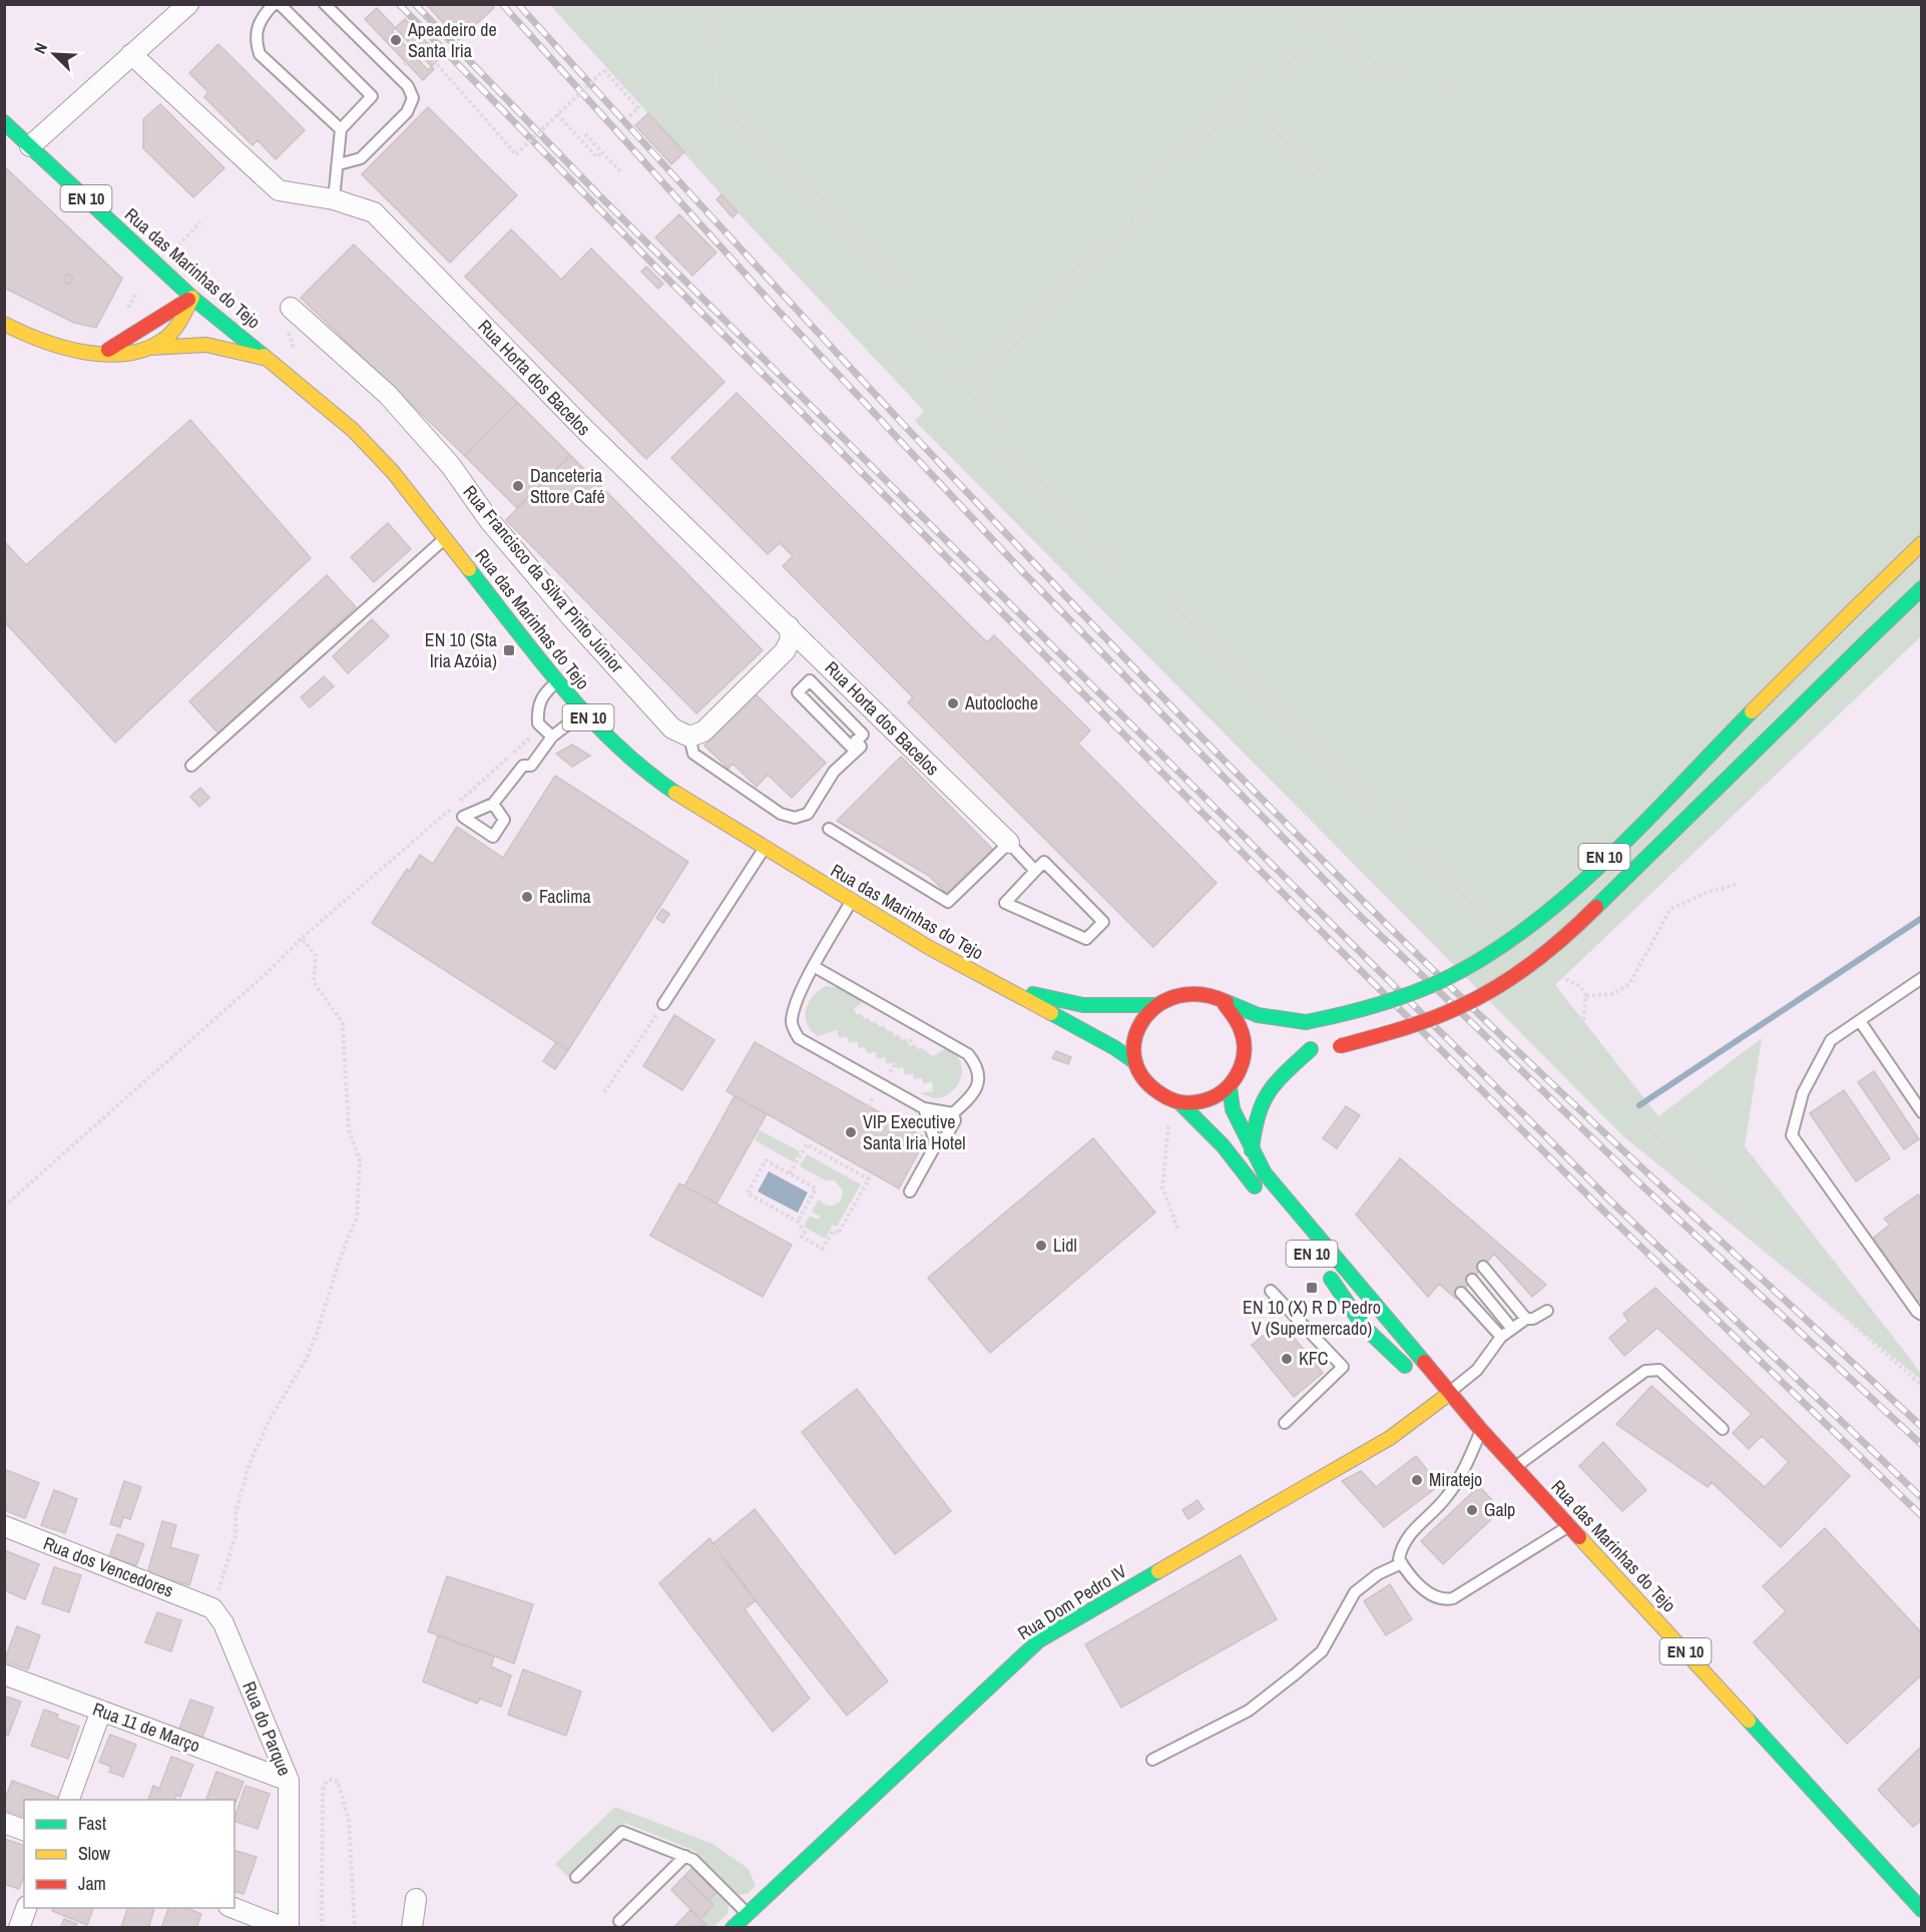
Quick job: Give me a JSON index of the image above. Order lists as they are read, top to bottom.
{
  "streets": {
    "main road": ["EN 10", "Rua das Marinhas do Tejo", "Rua Dom Pedro IV"],
    "street": [
      "Rua Horta dos Bacelos",
      "Rua Francisco da Silva Pinto Júnior",
      "Rua dos Vencedores",
      "Rua 11 de Março",
      "Rua do Parque"
    ]
  },
  "crossings": [
    ["EN 10", "Rua das Marinhas do Tejo"],
    ["Rua das Marinhas do Tejo", "Rua Dom Pedro IV"],
    ["Rua dos Vencedores", "Rua do Parque"],
    ["Rua 11 de Março", "Rua do Parque"]
  ],
  "places": {
    "other": [
      "Apeadeiro de Santa Iria",
      "Danceteria Sttore Café",
      "Autocloche",
      "Faclima",
      "VIP Executive Santa Iria Hotel",
      "Lidl",
      "KFC",
      "Miratejo",
      "Galp"
    ],
    "transit": ["EN 10 (Sta Iria Azóia)", "EN 10 (X) R D Pedro V (Supermercado)"]
  },
  "legend": ["Fast", "Slow", "Jam"],
  "north": "top left"
}
